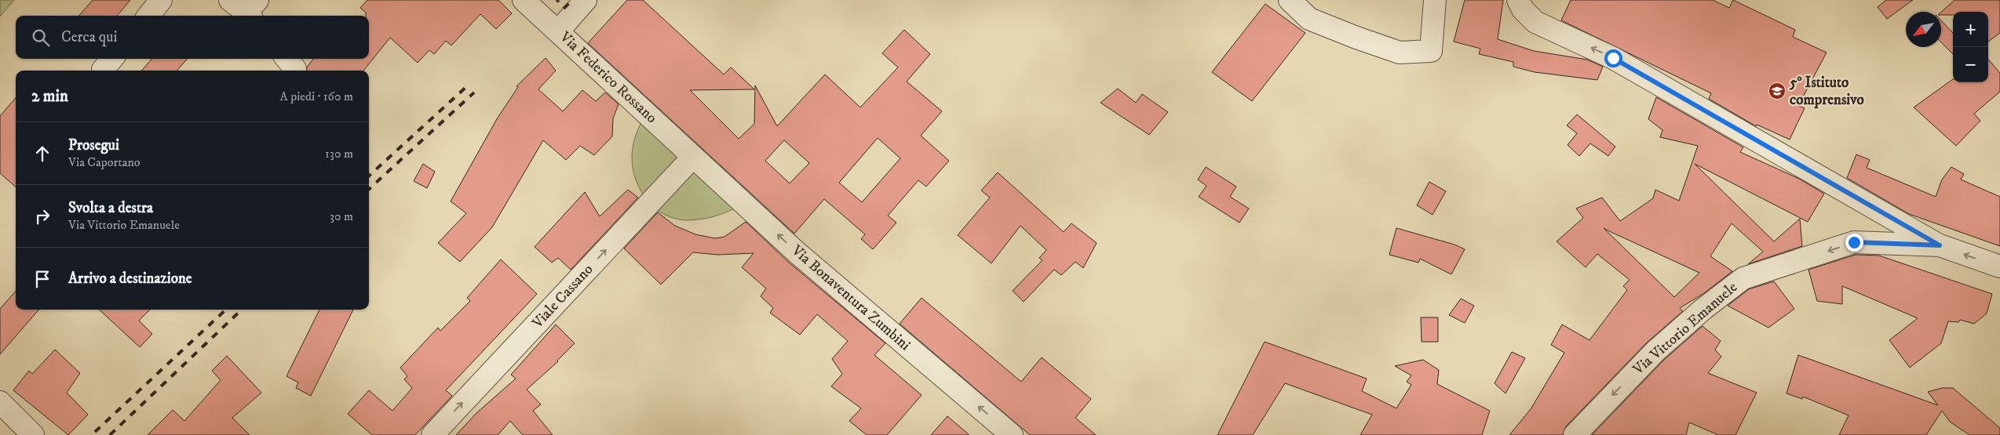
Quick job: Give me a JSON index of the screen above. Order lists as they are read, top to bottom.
{
  "streets": {
    "street": [
      "Via Federico Rossano",
      "Viale Cassano",
      "Via Bonaventura Zumbini",
      "Via Vittorio Emanuele"
    ]
  },
  "crossings": [
    ["Via Federico Rossano", "Viale Cassano"],
    ["Via Federico Rossano", "Via Bonaventura Zumbini"],
    ["Viale Cassano", "Via Bonaventura Zumbini"]
  ],
  "one_way": ["Viale Cassano", "Via Bonaventura Zumbini", "Via Vittorio Emanuele"],
  "places": {
    "school or university": ["5° Istituto comprensivo"]
  },
  "north": "bottom left",
  "page": {
    "map_buttons": ["+", "−"],
    "search": "Cerca qui",
    "heading": ["2 min", "A piedi · 160 m"],
    "list": [
      ["Prosegui", "Via Caportano", "130 m"],
      ["Svolta a destra", "Via Vittorio Emanuele", "30 m"],
      "Arrivo a destinazione"
    ]
  }
}
